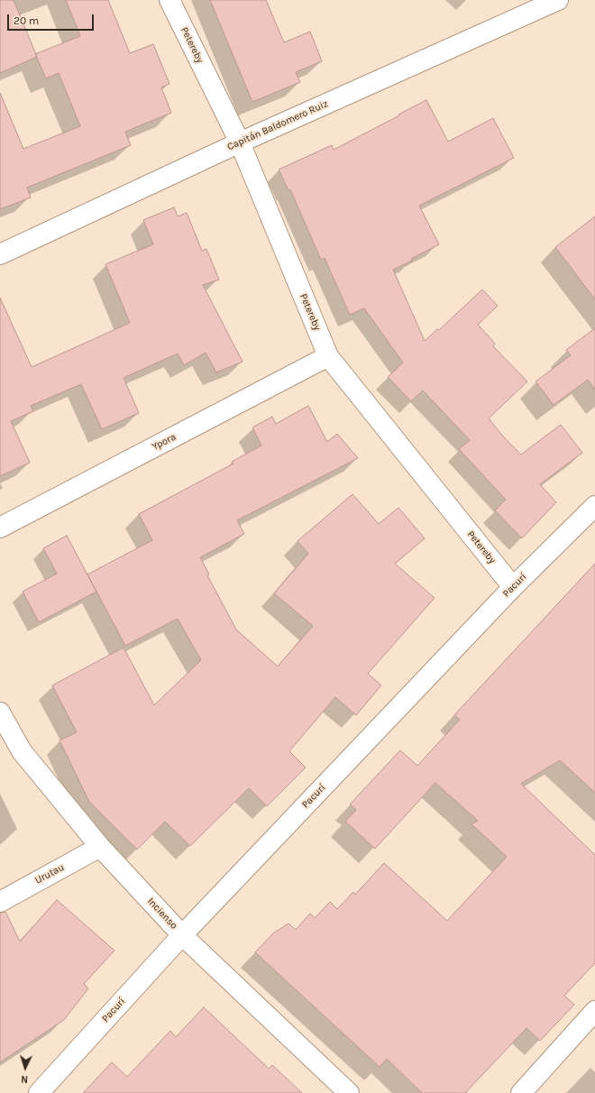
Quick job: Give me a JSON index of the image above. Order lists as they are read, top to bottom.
{
  "streets": {
    "street": [
      "Petereby",
      "Capitán Baldomero Ruiz",
      "Ypora",
      "Pacurí",
      "Urutau",
      "Incienso"
    ]
  },
  "crossings": [
    ["Petereby", "Capitán Baldomero Ruiz"],
    ["Petereby", "Ypora"],
    ["Petereby", "Pacurí"],
    ["Pacurí", "Incienso"],
    ["Urutau", "Incienso"]
  ],
  "scale_bar": "20 m",
  "north": "bottom"
}
